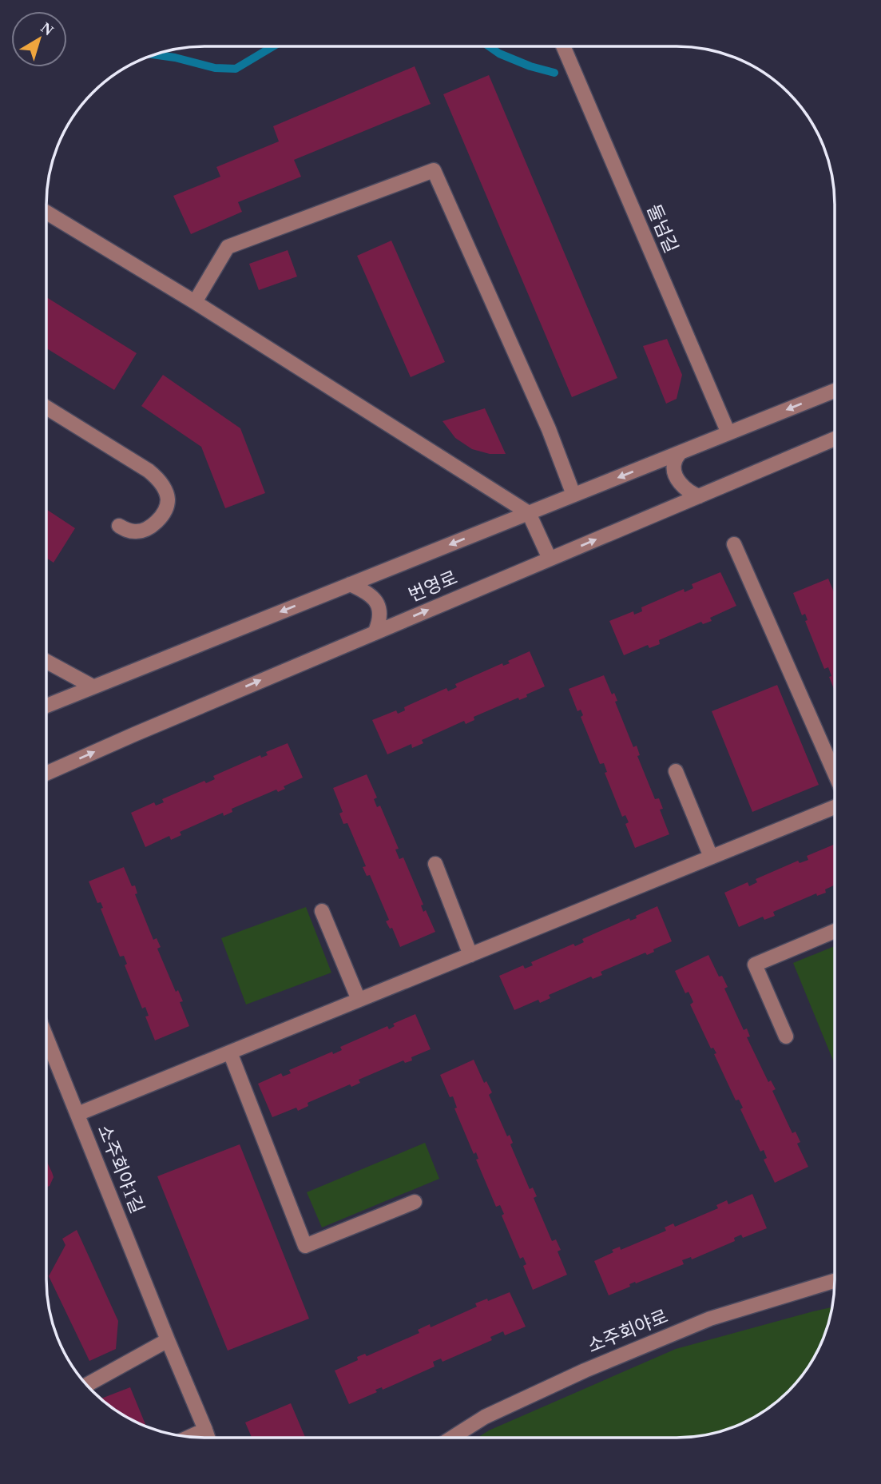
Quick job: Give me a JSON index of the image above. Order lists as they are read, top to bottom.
{
  "streets": {
    "street": [
      "둘넘길",
      "번영로",
      "소주회야1길",
      "소주회야로"
    ]
  },
  "crossings": [
    ["둘넘길", "번영로"]
  ],
  "north": "top right"
}
